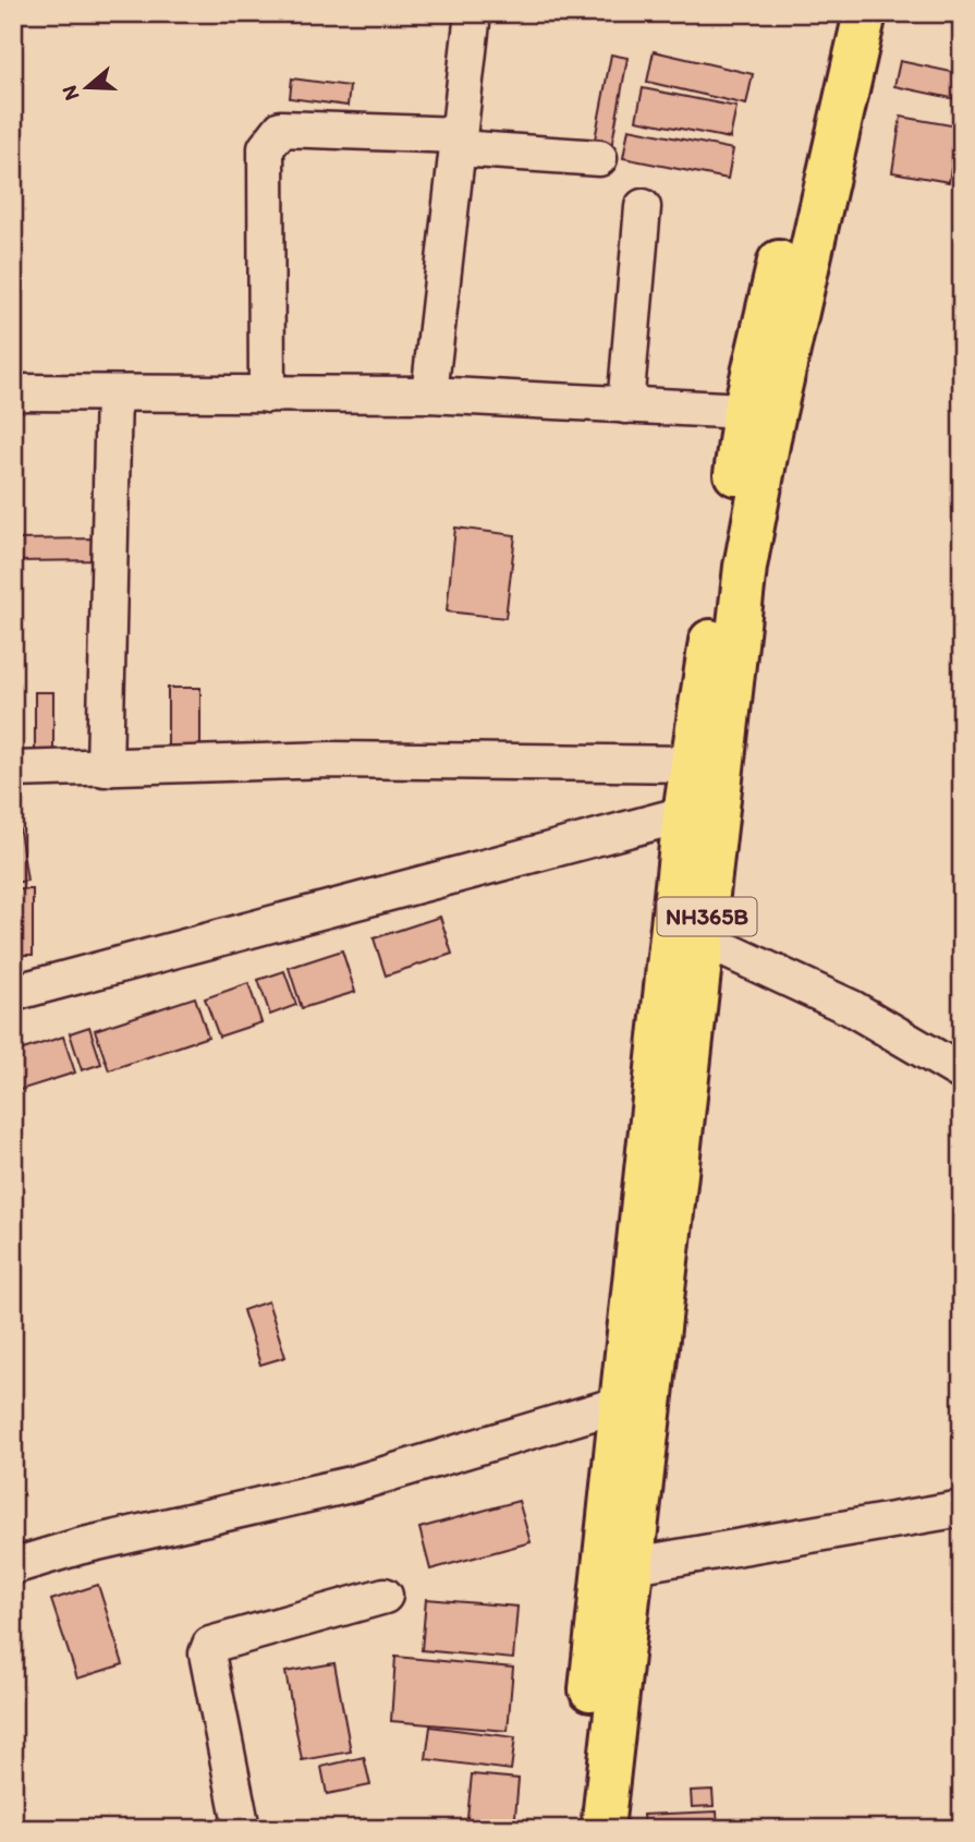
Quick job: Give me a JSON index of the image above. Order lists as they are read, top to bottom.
{
  "streets": {
    "highway": ["NH365B"]
  },
  "north": "left"
}
